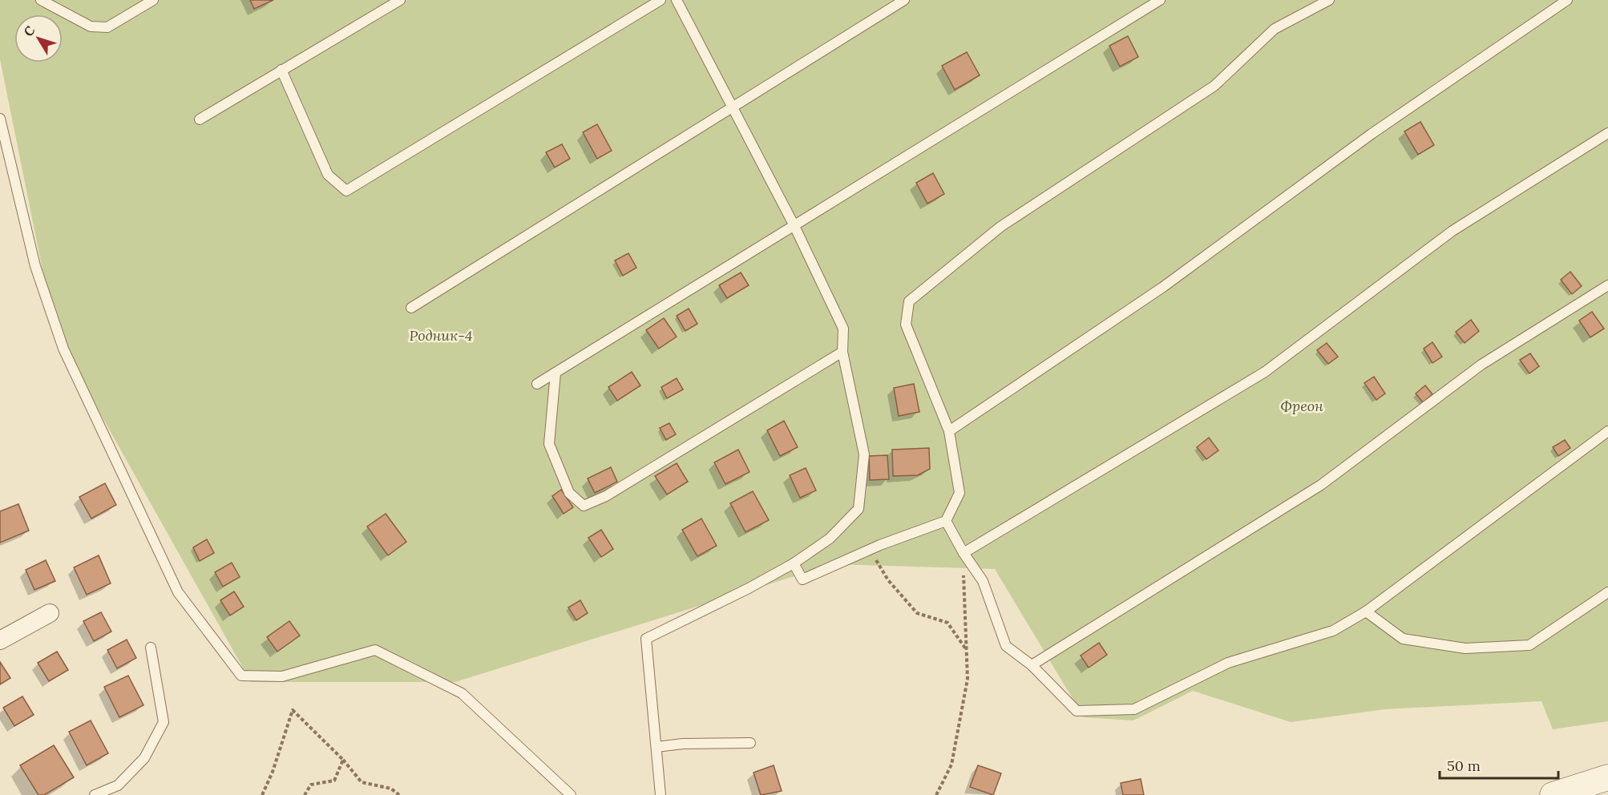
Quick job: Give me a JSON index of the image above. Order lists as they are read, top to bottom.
{
  "parks": ["Родник-4", "Фреон"],
  "scale_bar": "50 m",
  "north": "top left"
}
